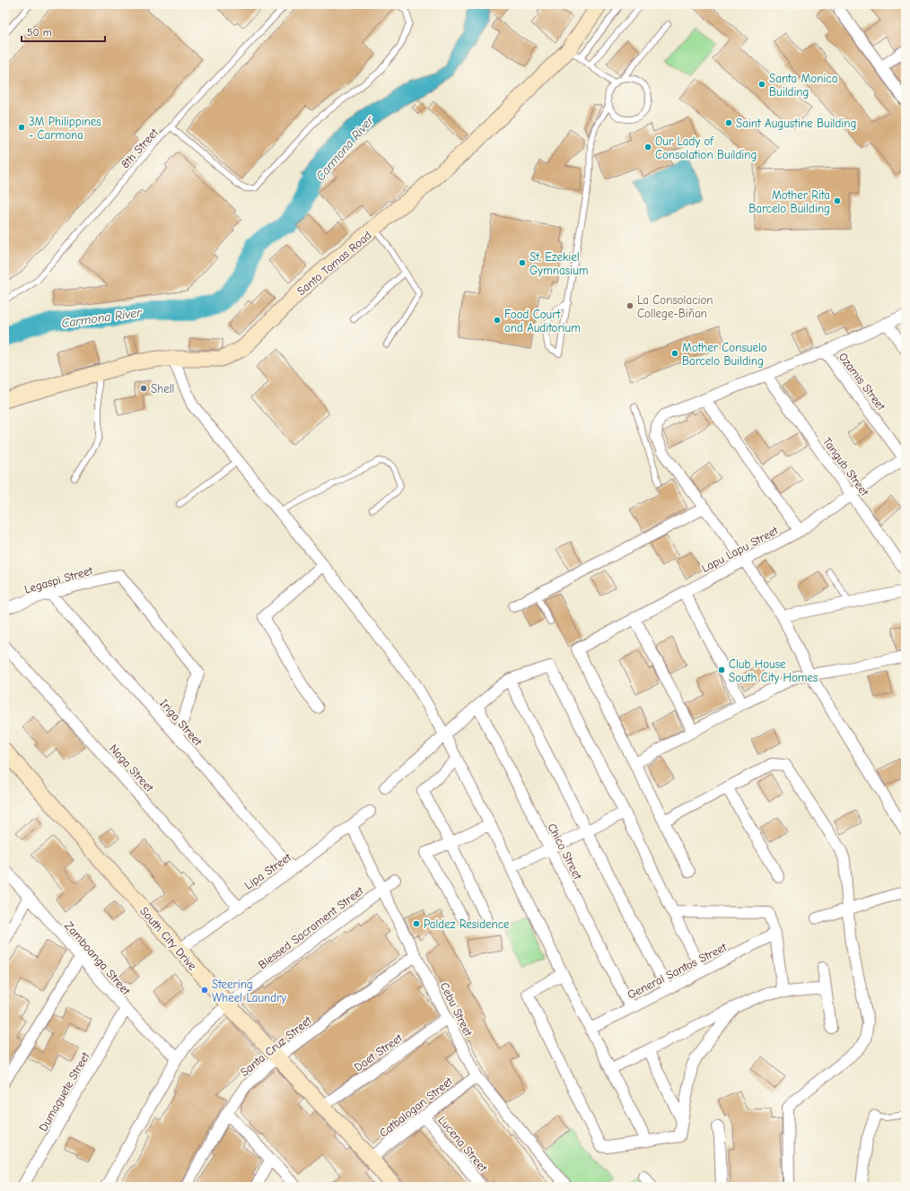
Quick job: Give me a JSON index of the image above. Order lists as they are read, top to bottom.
{
  "streets": {
    "street": [
      "Santo Tomas Road",
      "Ozamis Street",
      "Tangub Street",
      "Lapu Lapu Street",
      "Legaspi Street",
      "Iriga Street",
      "Naga Street",
      "Chico Street",
      "Lipa Street",
      "Blessed Sacrament Street",
      "South City Drive",
      "Zamboanga Street",
      "General Santos Street",
      "Cebu Street",
      "Santa Cruz Street",
      "Daet Street",
      "Dumaguete Street",
      "Catbalogan Street",
      "Lucena Street"
    ],
    "lane": ["8th Street"]
  },
  "crossings": [
    ["Ozamis Street", "Lapu Lapu Street"],
    ["Tangub Street", "Lapu Lapu Street"],
    ["Legaspi Street", "Iriga Street"],
    ["Iriga Street", "Lipa Street"],
    ["Naga Street", "Lipa Street"],
    ["Chico Street", "General Santos Street"],
    ["Lipa Street", "South City Drive"],
    ["Lipa Street", "Cebu Street"],
    ["Blessed Sacrament Street", "South City Drive"],
    ["Blessed Sacrament Street", "Zamboanga Street"],
    ["Blessed Sacrament Street", "Cebu Street"],
    ["South City Drive", "Santa Cruz Street"],
    ["South City Drive", "Daet Street"],
    ["South City Drive", "Catbalogan Street"],
    ["Zamboanga Street", "Dumaguete Street"],
    ["Cebu Street", "Santa Cruz Street"],
    ["Cebu Street", "Daet Street"],
    ["Cebu Street", "Catbalogan Street"],
    ["Catbalogan Street", "Lucena Street"]
  ],
  "water": ["Carmona River"],
  "places": [
    "Santa Monica Building",
    "Saint Augustine Building",
    "3M Philippines - Carmona",
    "Our Lady of Consolation Building",
    "Mother Rita Barcelo Building",
    "St. Ezekiel Gymnasium",
    "La Consolacion College-Biñan",
    "Food Court and Auditorium",
    "Mother Consuelo Barcelo Building",
    "Shell",
    "Club House South City Homes",
    "Paldez Residence",
    "Steering Wheel Laundry"
  ],
  "scale_bar": "50 m"
}
